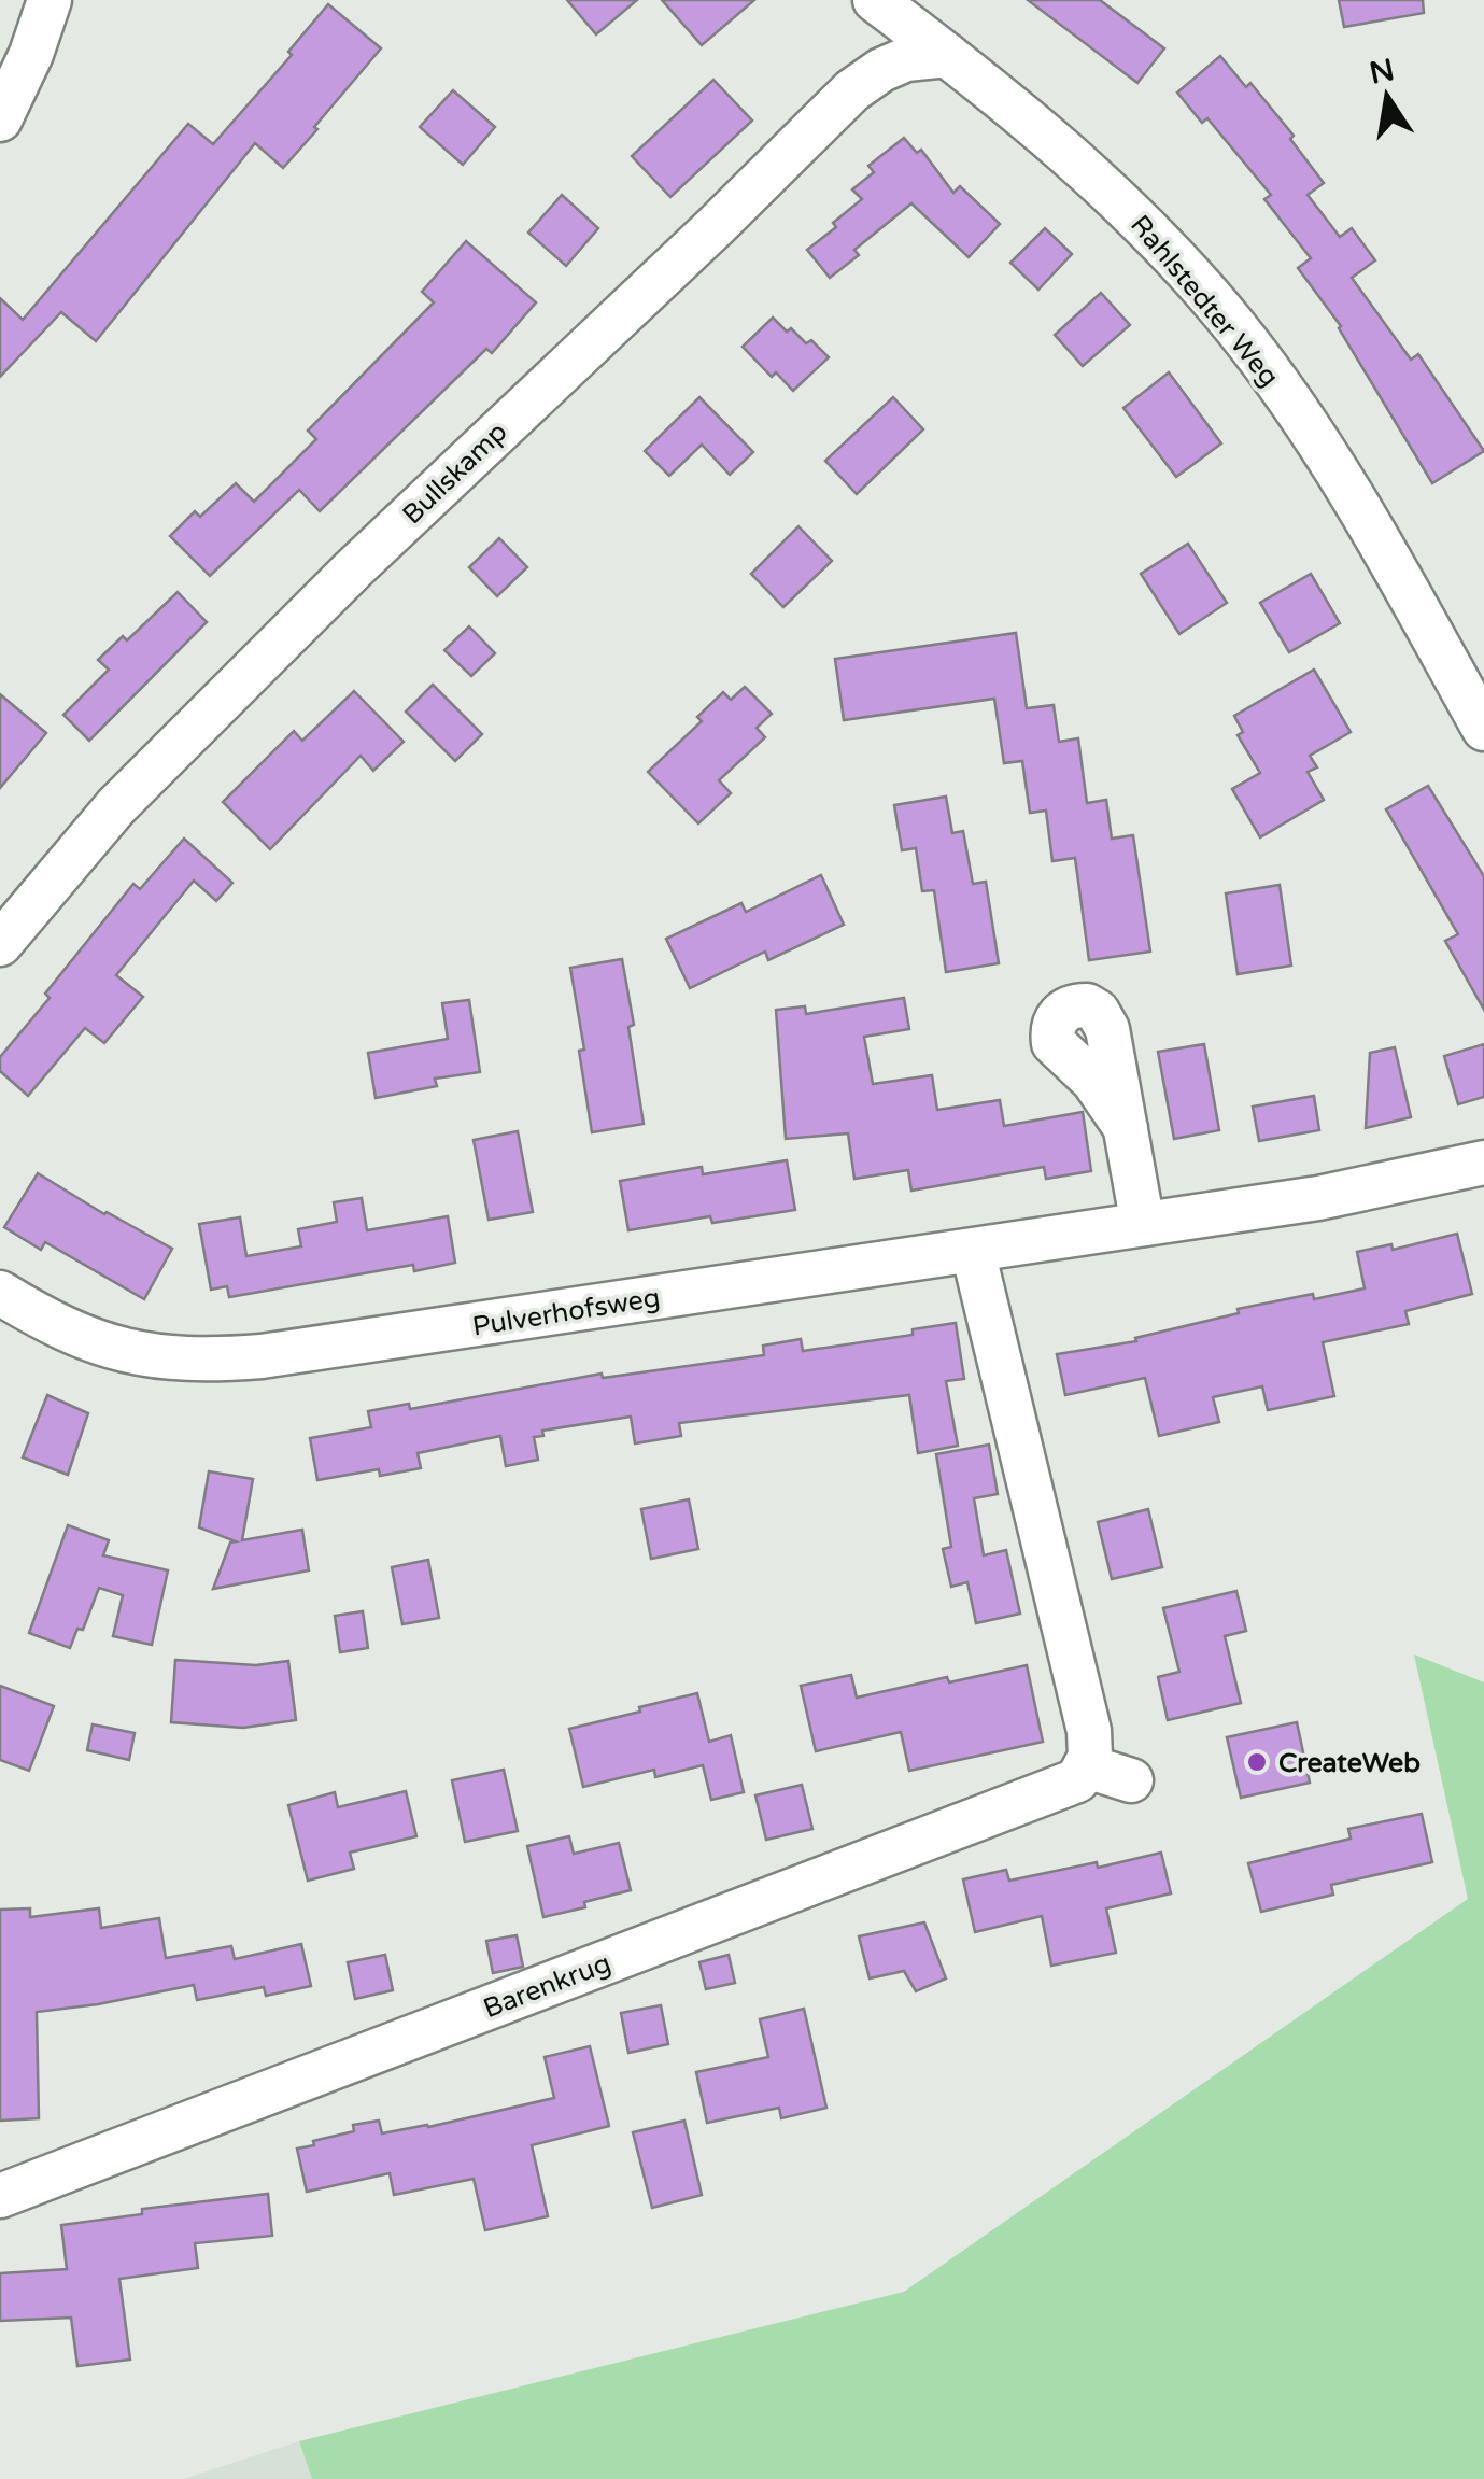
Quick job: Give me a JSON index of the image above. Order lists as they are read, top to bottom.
{
  "streets": {
    "street": [
      "Rahlstedter Weg",
      "Bullskamp",
      "Pulverhofsweg",
      "Barenkrug"
    ]
  },
  "crossings": [
    ["Rahlstedter Weg", "Bullskamp"]
  ],
  "places": ["CreateWeb"],
  "north": "top"
}
